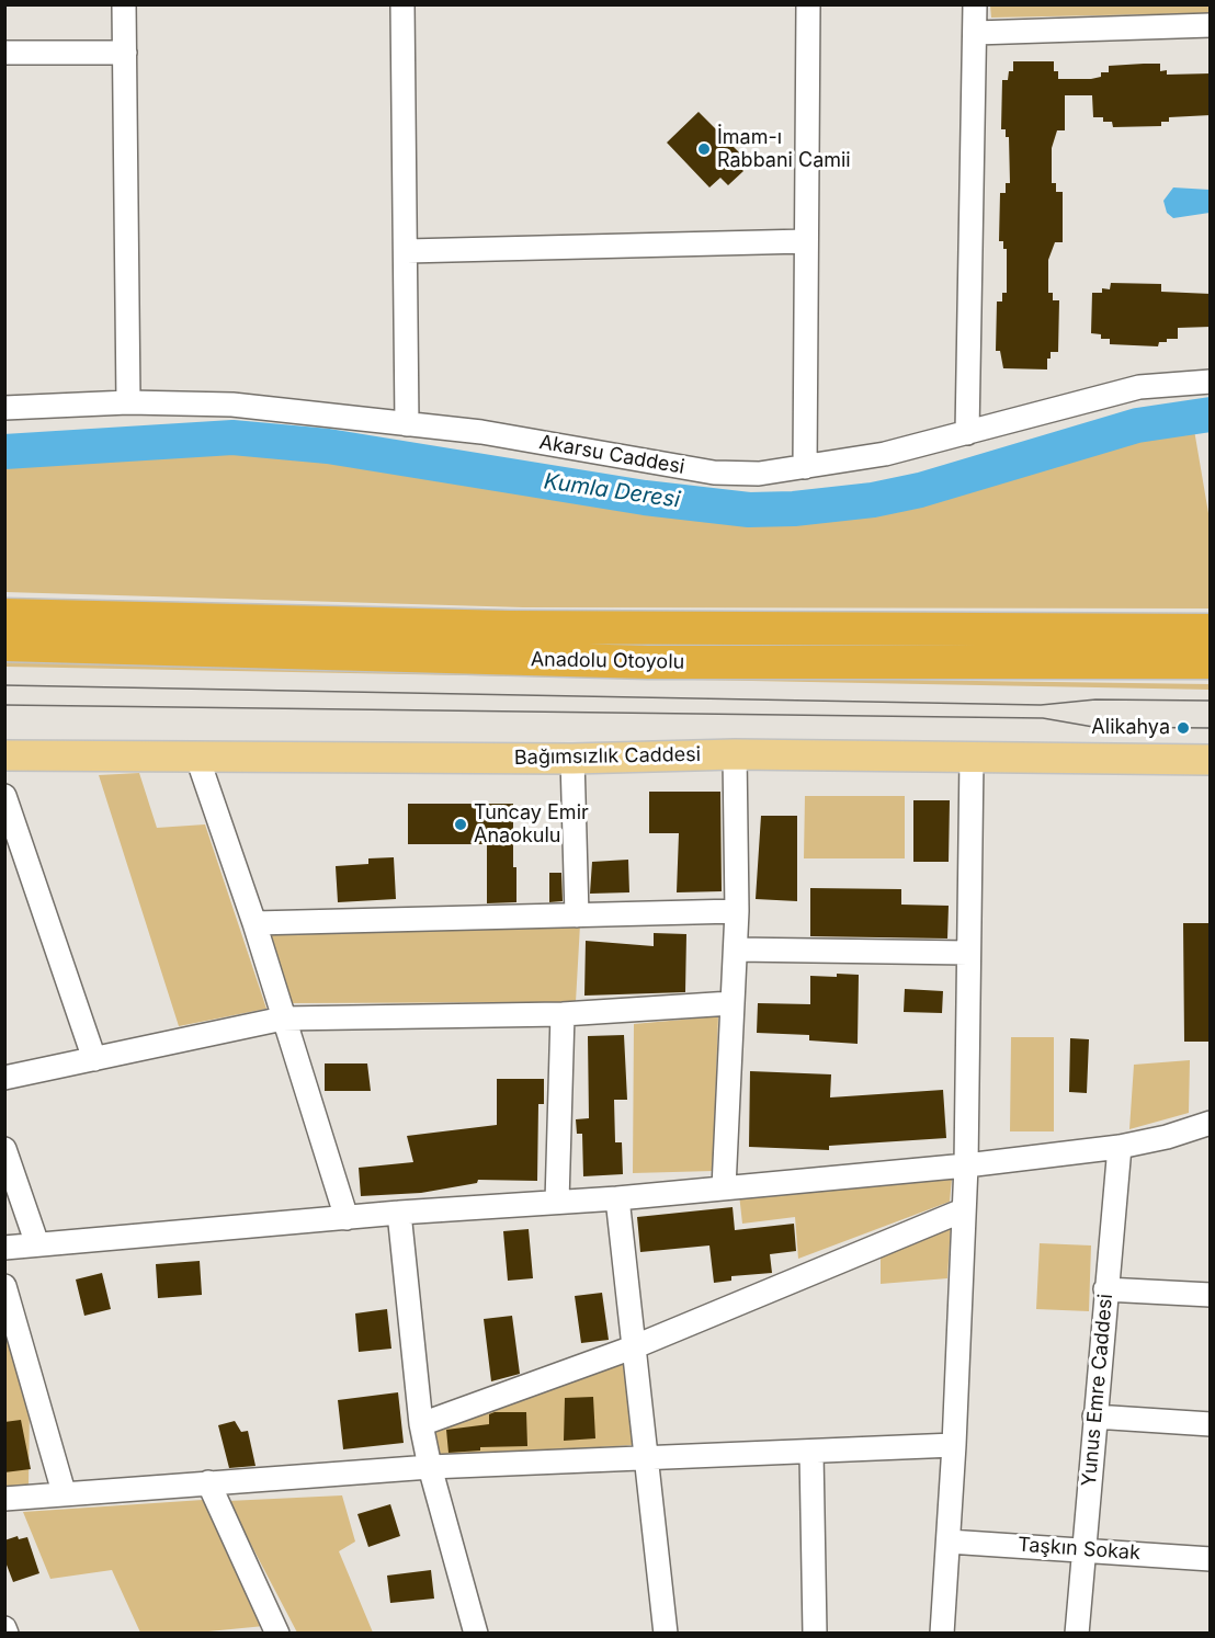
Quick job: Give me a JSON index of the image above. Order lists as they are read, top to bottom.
{
  "streets": {
    "highway": ["Anadolu Otoyolu"],
    "main road": ["Bağımsızlık Caddesi"],
    "street": ["Akarsu Caddesi", "Yunus Emre Caddesi", "Taşkın Sokak"]
  },
  "crossings": [
    ["Yunus Emre Caddesi", "Taşkın Sokak"]
  ],
  "water": ["Kumla Deresi"],
  "places": ["İmam-ı Rabbani Camii", "Alikahya", "Tuncay Emir Anaokulu"]
}
